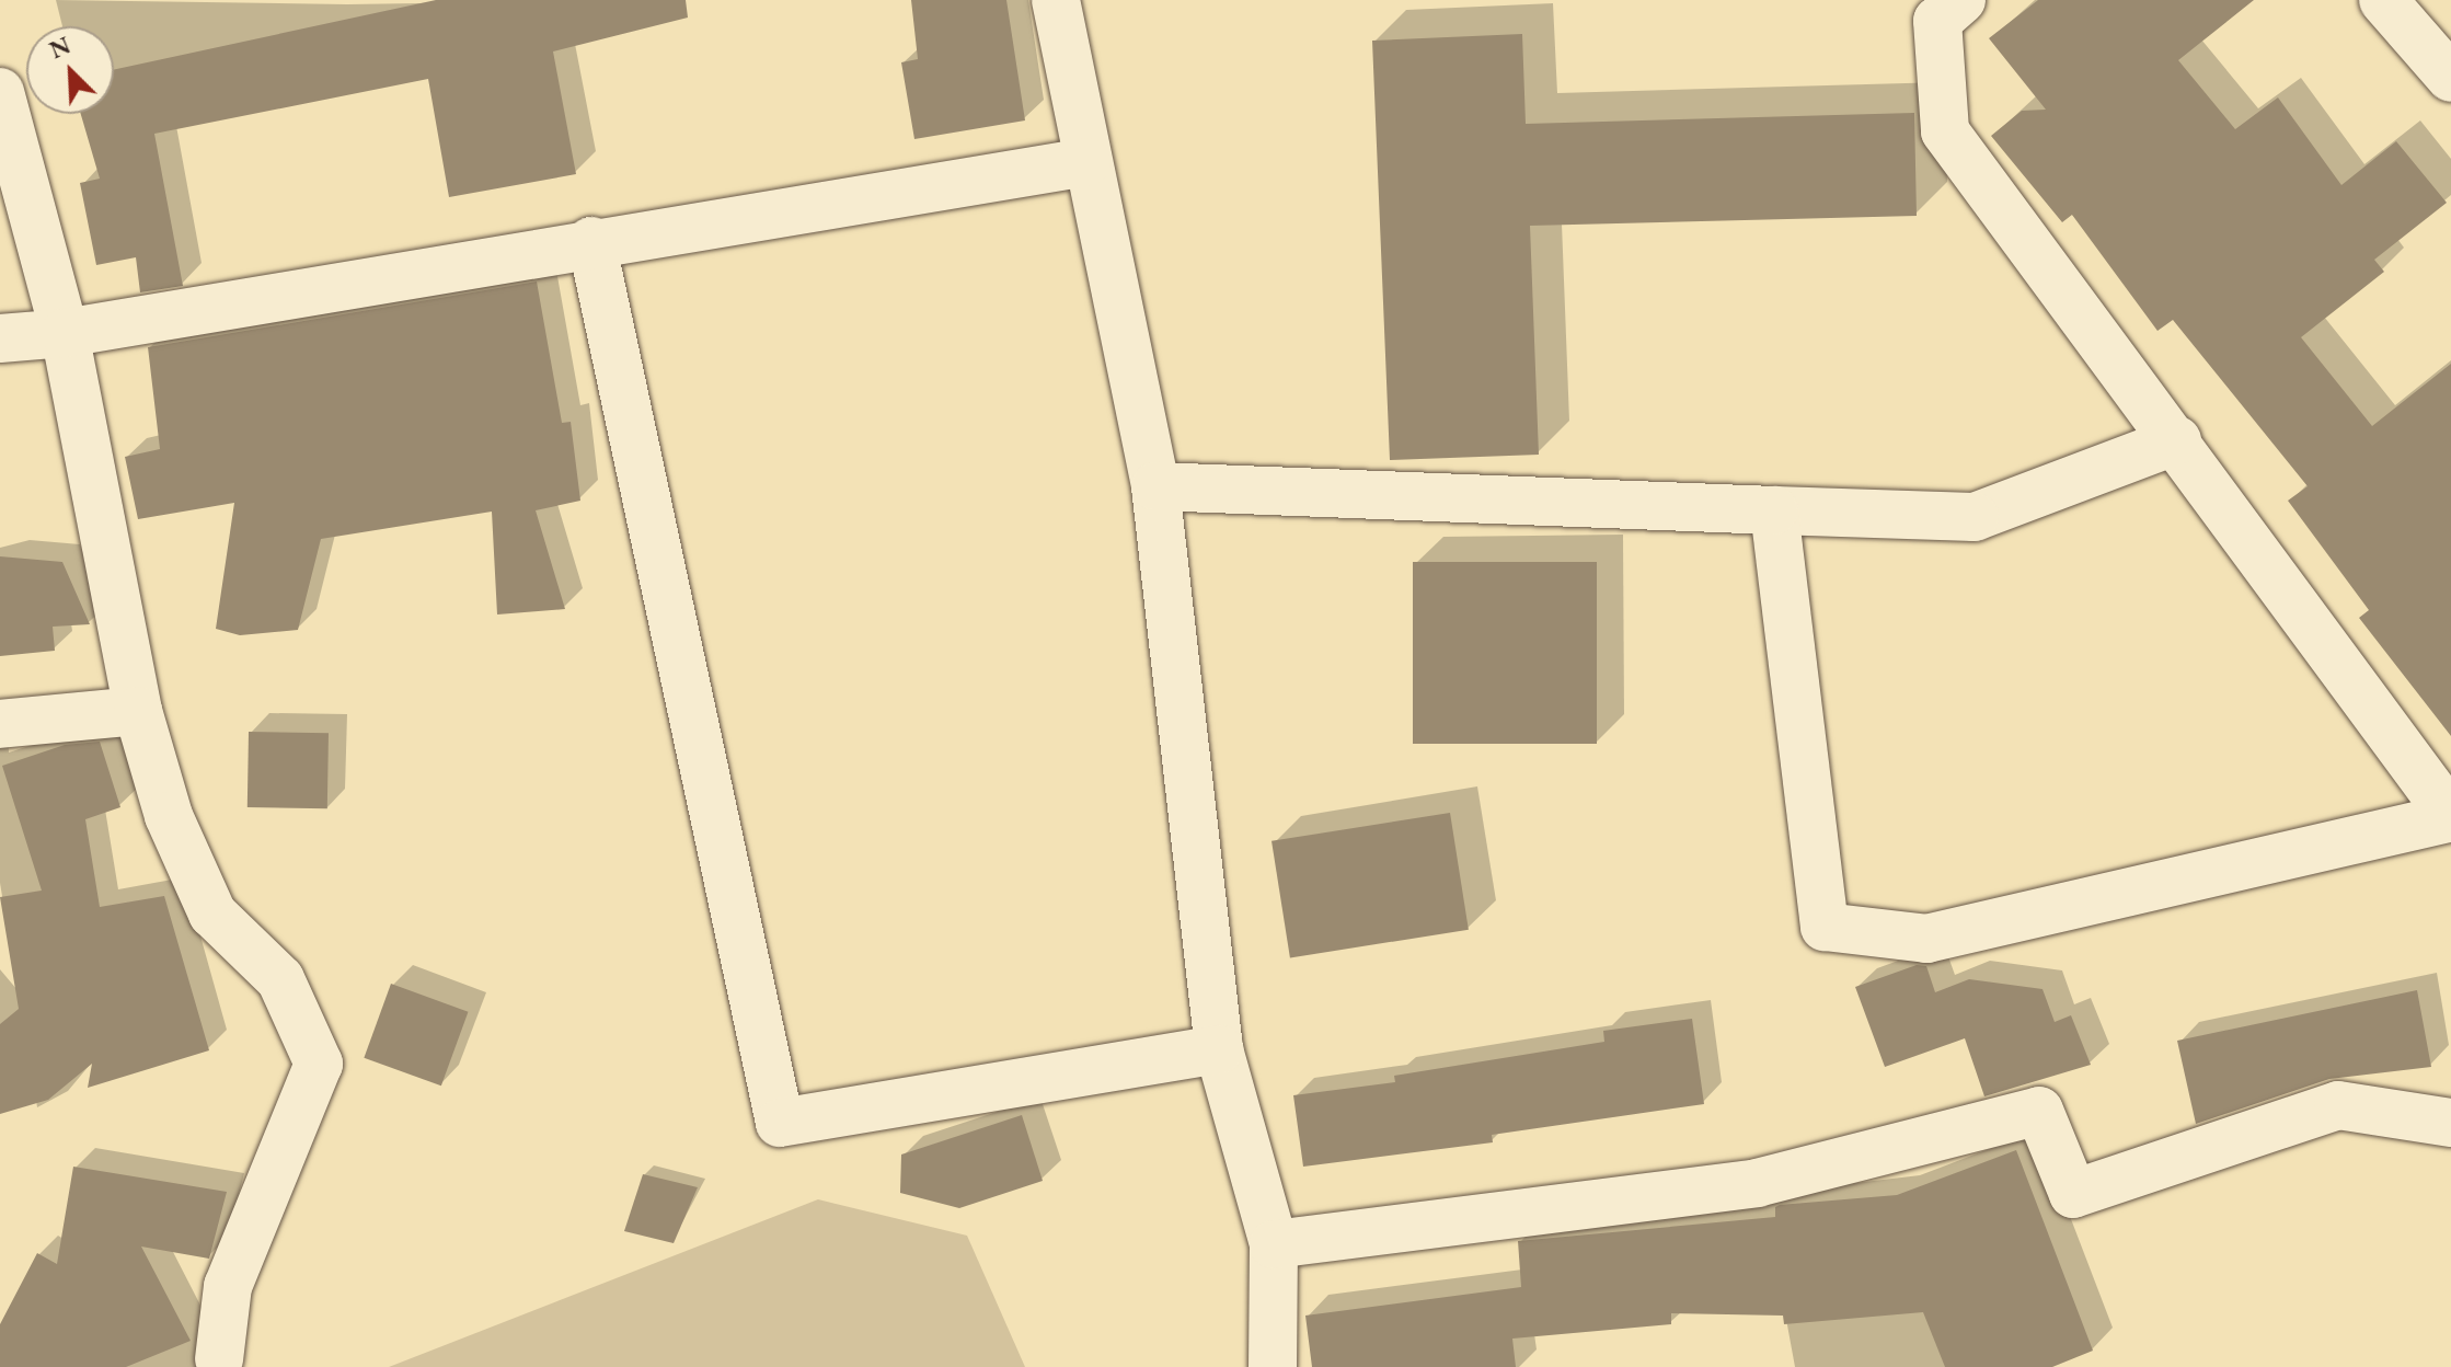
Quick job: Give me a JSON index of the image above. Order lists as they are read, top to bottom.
{
  "north": "top left"
}
